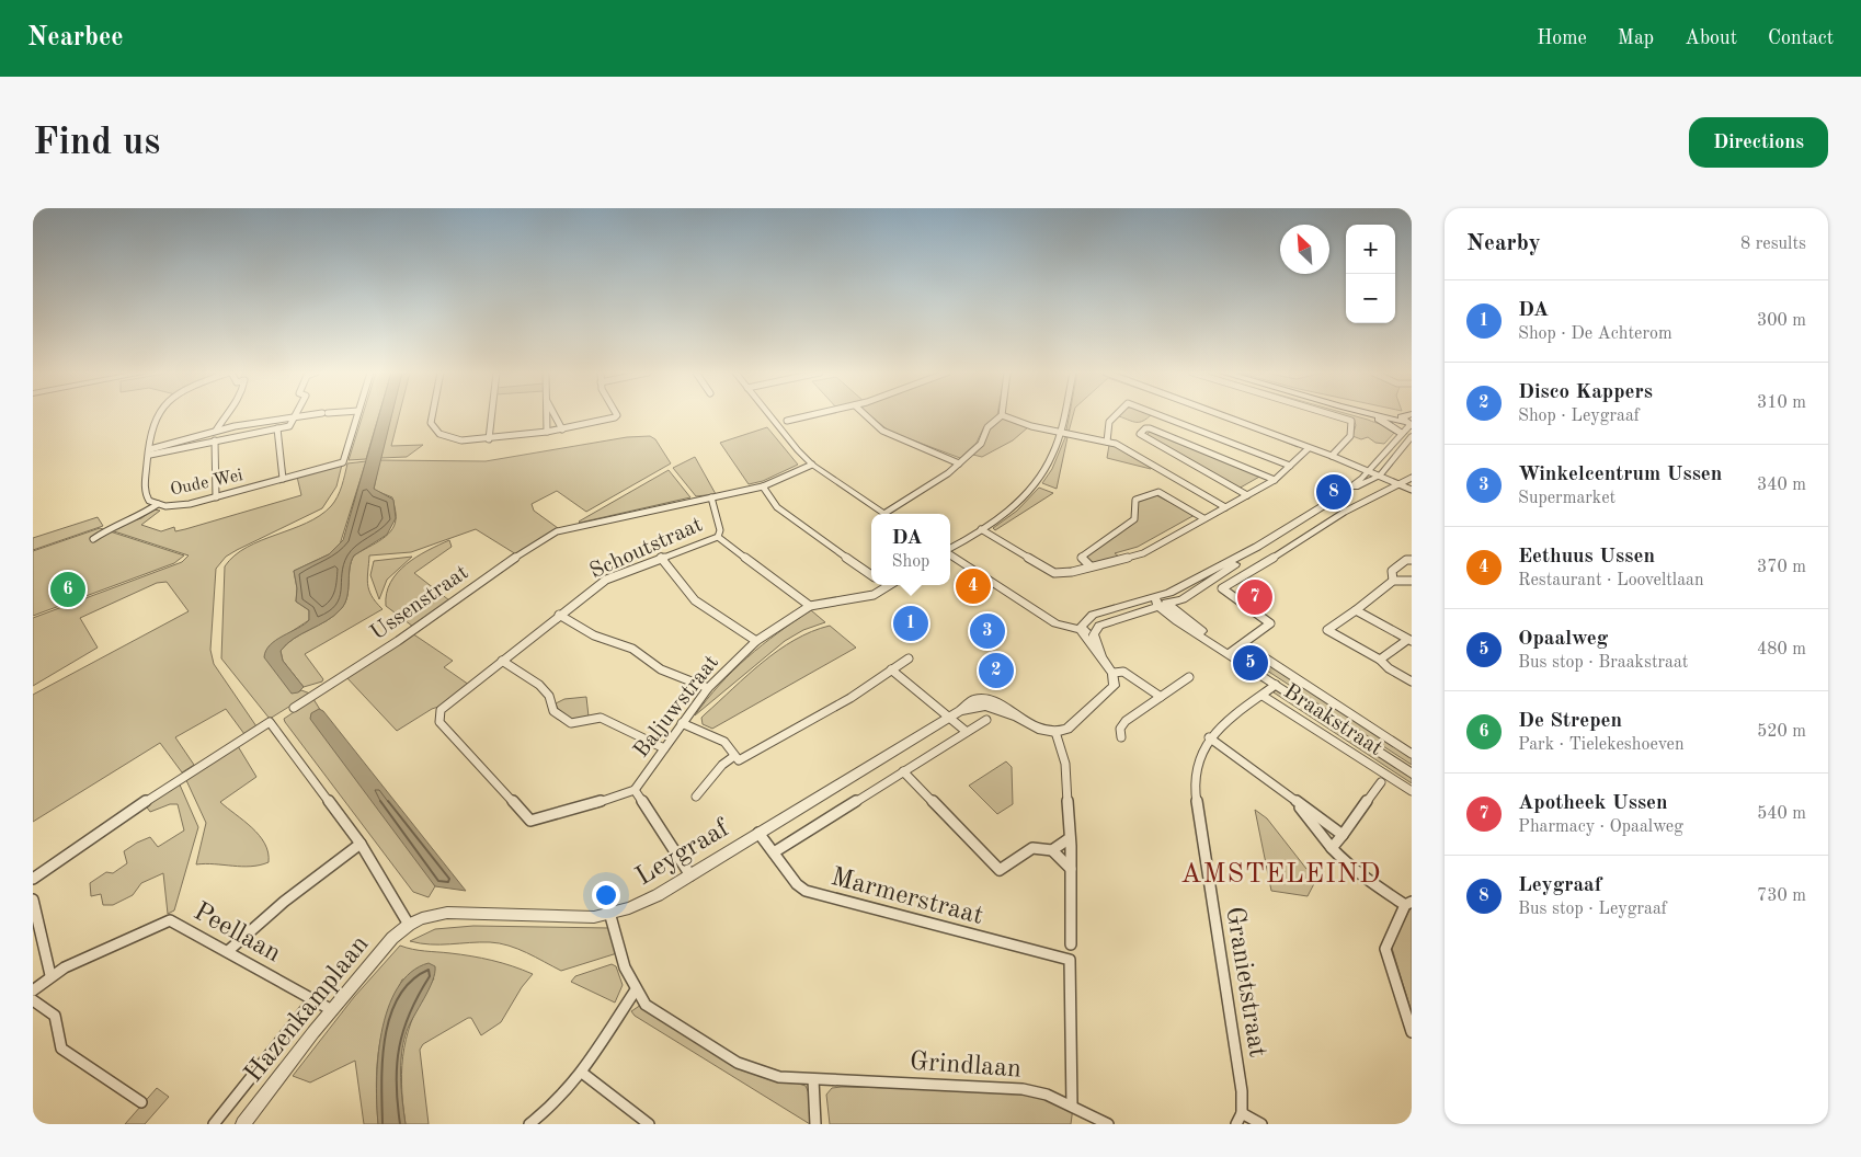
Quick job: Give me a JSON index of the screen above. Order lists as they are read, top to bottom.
{
  "streets": {
    "street": [
      "Oude Wei",
      "Schoutstraat",
      "Ussenstraat",
      "Baljuwstraat",
      "Braakstraat",
      "Leygraaf",
      "Marmerstraat",
      "Peellaan",
      "Granietstraat",
      "Hazenkamplaan",
      "Grindlaan"
    ]
  },
  "crossings": [
    ["Schoutstraat", "Ussenstraat"],
    ["Schoutstraat", "Baljuwstraat"],
    ["Baljuwstraat", "Leygraaf"],
    ["Braakstraat", "Granietstraat"],
    ["Leygraaf", "Marmerstraat"],
    ["Leygraaf", "Hazenkamplaan"],
    ["Leygraaf", "Grindlaan"],
    ["Marmerstraat", "Grindlaan"],
    ["Peellaan", "Hazenkamplaan"]
  ],
  "districts": ["AMSTELEIND"],
  "north": "top left",
  "page": {
    "header": "Nearbee",
    "nav": [
      "Home",
      "Map",
      "About",
      "Contact"
    ],
    "buttons": "Directions",
    "title": "Find us",
    "heading": ["Nearby", "8 results"],
    "map_buttons": ["+", "−"],
    "list": [
      {
        "mark": "1",
        "name": "DA",
        "note": "Shop · De Achterom",
        "value": "300 m"
      },
      {
        "mark": "2",
        "name": "Disco Kappers",
        "note": "Shop · Leygraaf",
        "value": "310 m"
      },
      {
        "mark": "3",
        "name": "Winkelcentrum Ussen",
        "note": "Supermarket",
        "value": "340 m"
      },
      {
        "mark": "4",
        "name": "Eethuus Ussen",
        "note": "Restaurant · Looveltlaan",
        "value": "370 m"
      },
      {
        "mark": "5",
        "name": "Opaalweg",
        "note": "Bus stop · Braakstraat",
        "value": "480 m"
      },
      {
        "mark": "6",
        "name": "De Strepen",
        "note": "Park · Tielekeshoeven",
        "value": "520 m"
      },
      {
        "mark": "7",
        "name": "Apotheek Ussen",
        "note": "Pharmacy · Opaalweg",
        "value": "540 m"
      },
      {
        "mark": "8",
        "name": "Leygraaf",
        "note": "Bus stop · Leygraaf",
        "value": "730 m"
      }
    ],
    "pins": [
      "8",
      "4",
      "6",
      "7",
      "1",
      "3",
      "5",
      "2"
    ],
    "popup": ["DA", "Shop"]
  }
}
